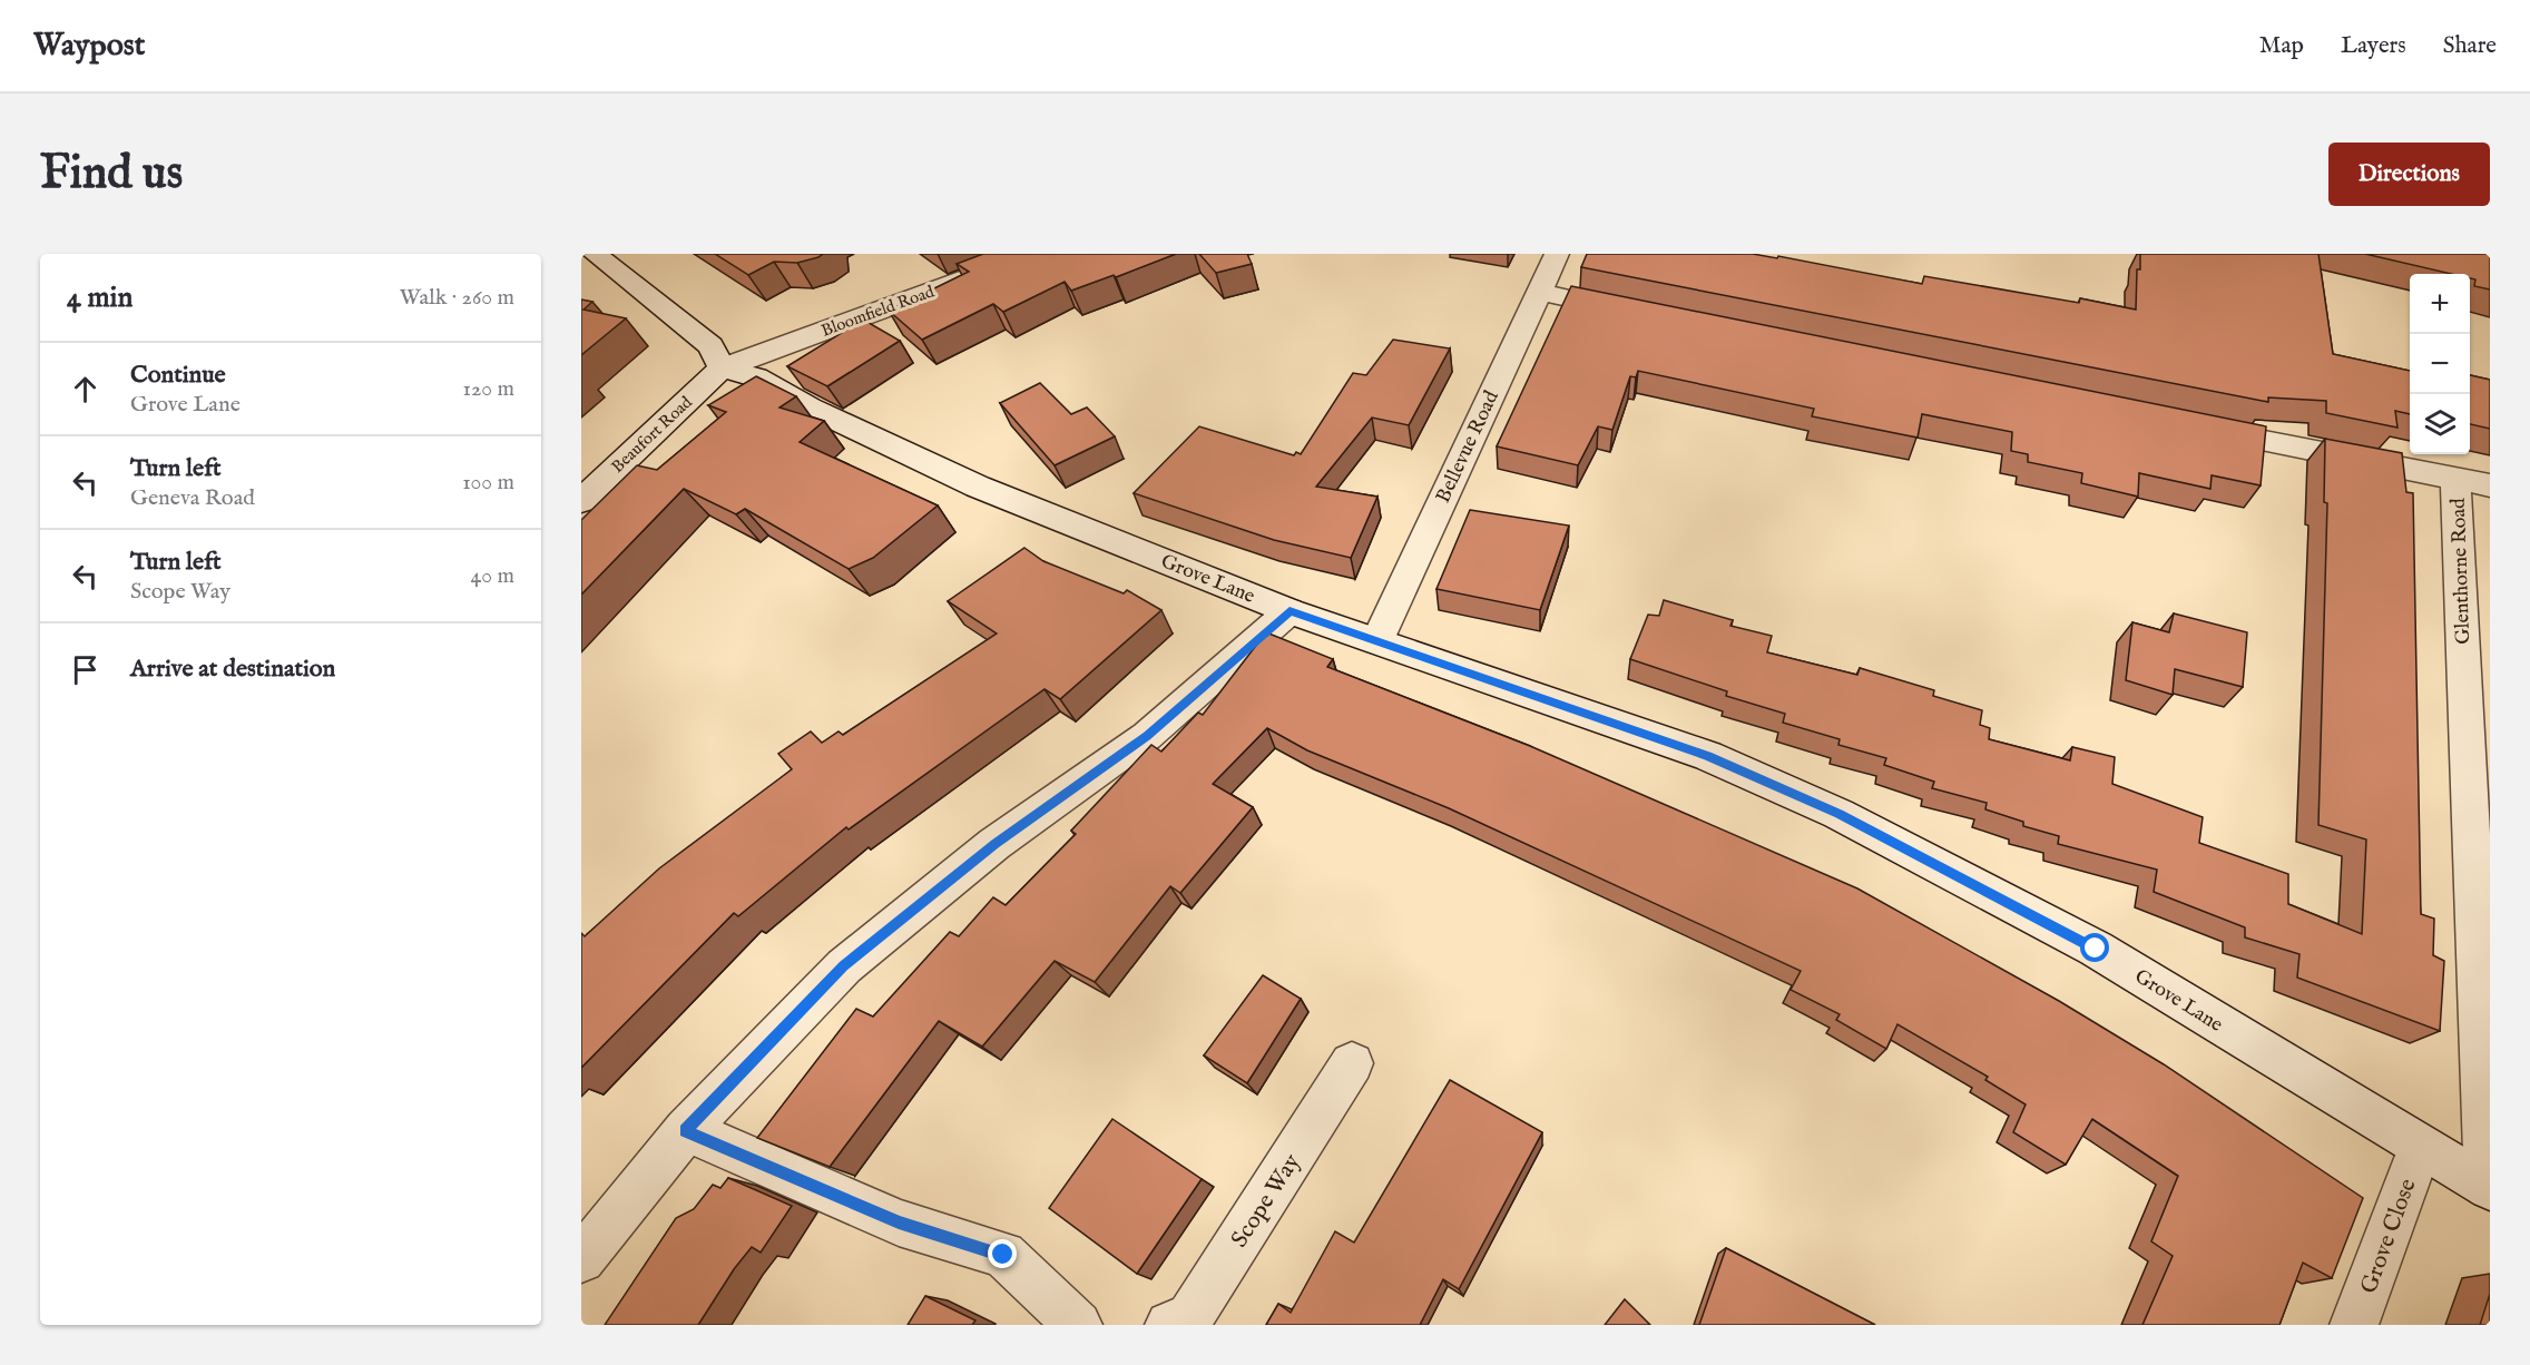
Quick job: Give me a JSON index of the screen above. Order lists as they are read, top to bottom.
{
  "streets": {
    "street": [
      "Bloomfield Road",
      "Beaufort Road",
      "Bellevue Road",
      "Glenthorne Road",
      "Grove Lane",
      "Scope Way",
      "Grove Close"
    ]
  },
  "crossings": [
    ["Bloomfield Road", "Beaufort Road"],
    ["Bloomfield Road", "Grove Lane"],
    ["Beaufort Road", "Grove Lane"],
    ["Bellevue Road", "Grove Lane"],
    ["Glenthorne Road", "Grove Lane"],
    ["Grove Lane", "Grove Close"]
  ],
  "page": {
    "header": "Waypost",
    "nav": ["Map", "Layers", "Share"],
    "buttons": "Directions",
    "title": "Find us",
    "heading": ["4 min", "Walk · 260 m"],
    "map_buttons": ["+", "−"],
    "list": [
      ["Continue", "Grove Lane", "120 m"],
      ["Turn left", "Geneva Road", "100 m"],
      ["Turn left", "Scope Way", "40 m"],
      "Arrive at destination"
    ]
  }
}
